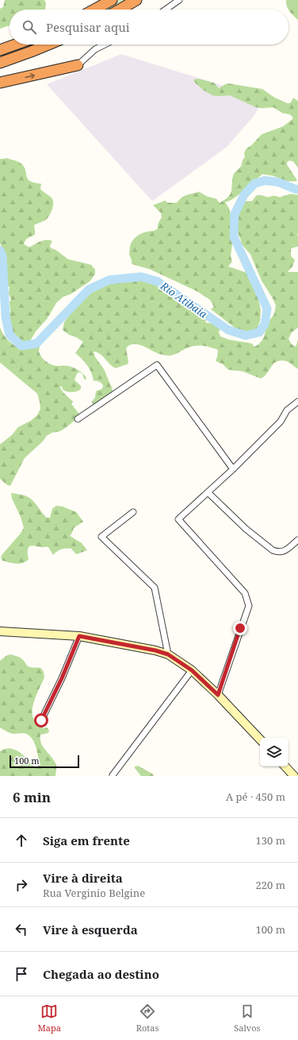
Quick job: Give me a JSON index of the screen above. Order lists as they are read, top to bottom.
{
  "water": ["Rio Atibaia"],
  "scale_bar": "100 m",
  "page": {
    "search": "Pesquisar aqui",
    "scale": "100 m",
    "heading": ["6 min", "A pé · 450 m"],
    "list": [
      ["Siga em frente", "130 m"],
      ["Vire à direita", "Rua Verginio Belgine", "220 m"],
      ["Vire à esquerda", "100 m"],
      "Chegada ao destino"
    ],
    "nav": ["Mapa", "Rotas", "Salvos"]
  }
}
